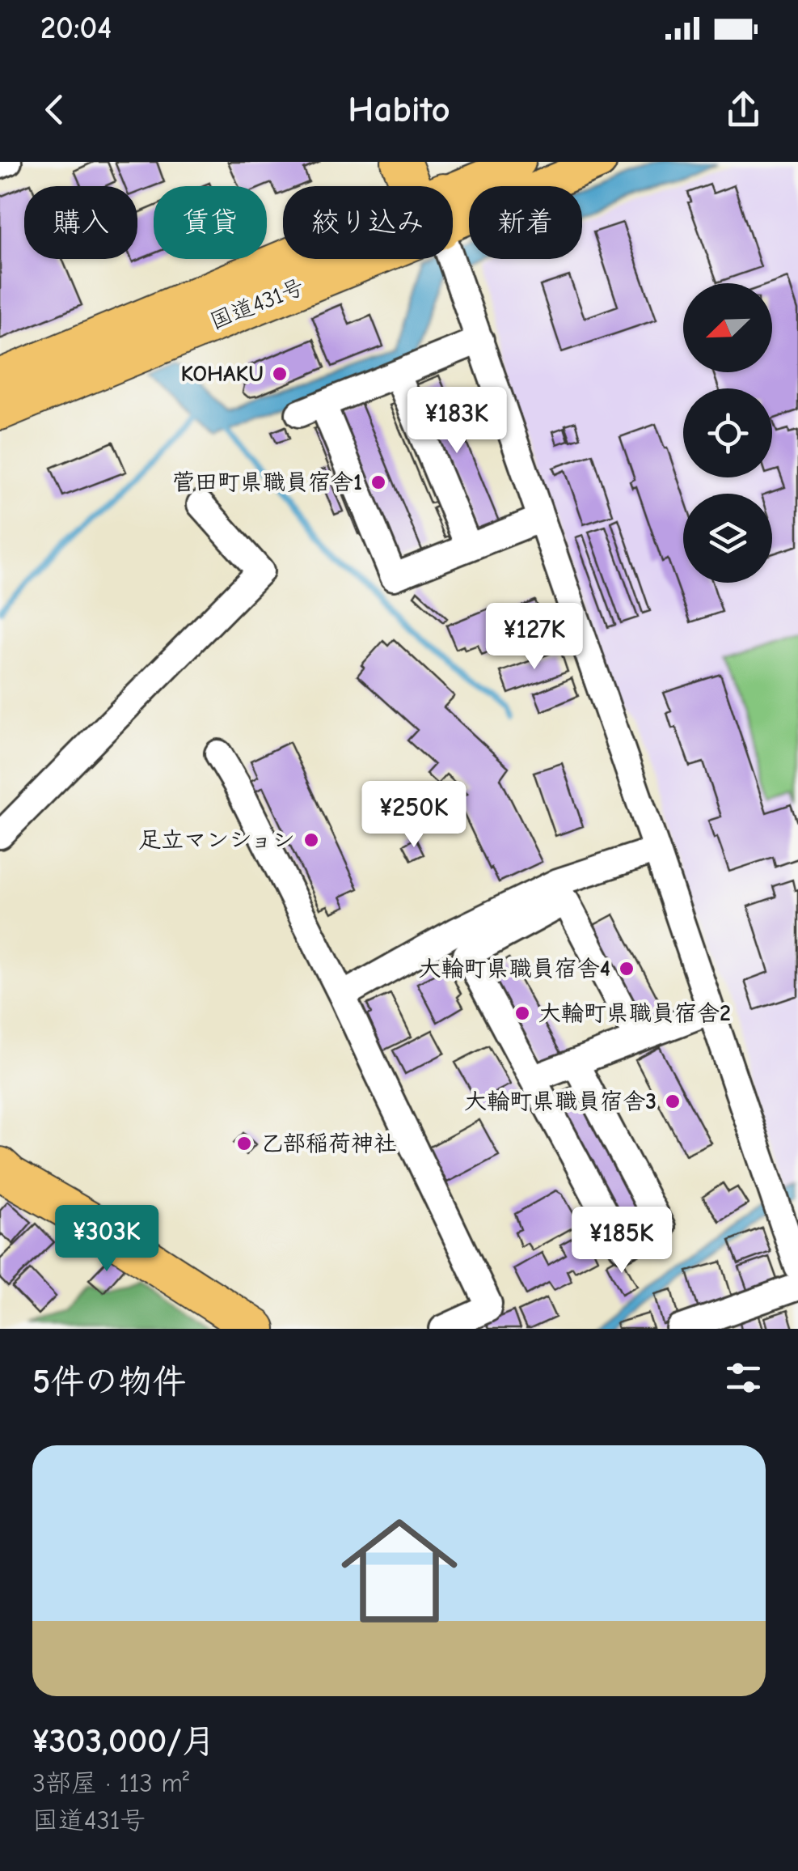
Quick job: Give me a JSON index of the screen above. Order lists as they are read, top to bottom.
{
  "streets": {
    "highway": ["国道431号"]
  },
  "places": [
    "KOHAKU",
    "菅田町県職員宿舎1",
    "足立マンション",
    "大輪町県職員宿舎4",
    "大輪町県職員宿舎2",
    "大輪町県職員宿舎3",
    "乙部稲荷神社"
  ],
  "north": "bottom left",
  "page": {
    "status": "20:04",
    "header": "Habito",
    "chip": [
      "購入",
      "賃貸",
      "絞り込み",
      "新着"
    ],
    "price": [
      "¥183K",
      "¥127K",
      "¥250K",
      "¥303K",
      "¥185K"
    ],
    "heading": "5件の物件",
    "list": [
      {
        "name": "¥303,000/月",
        "note": "3部屋 · 113 m² · 国道431号"
      }
    ]
  }
}
